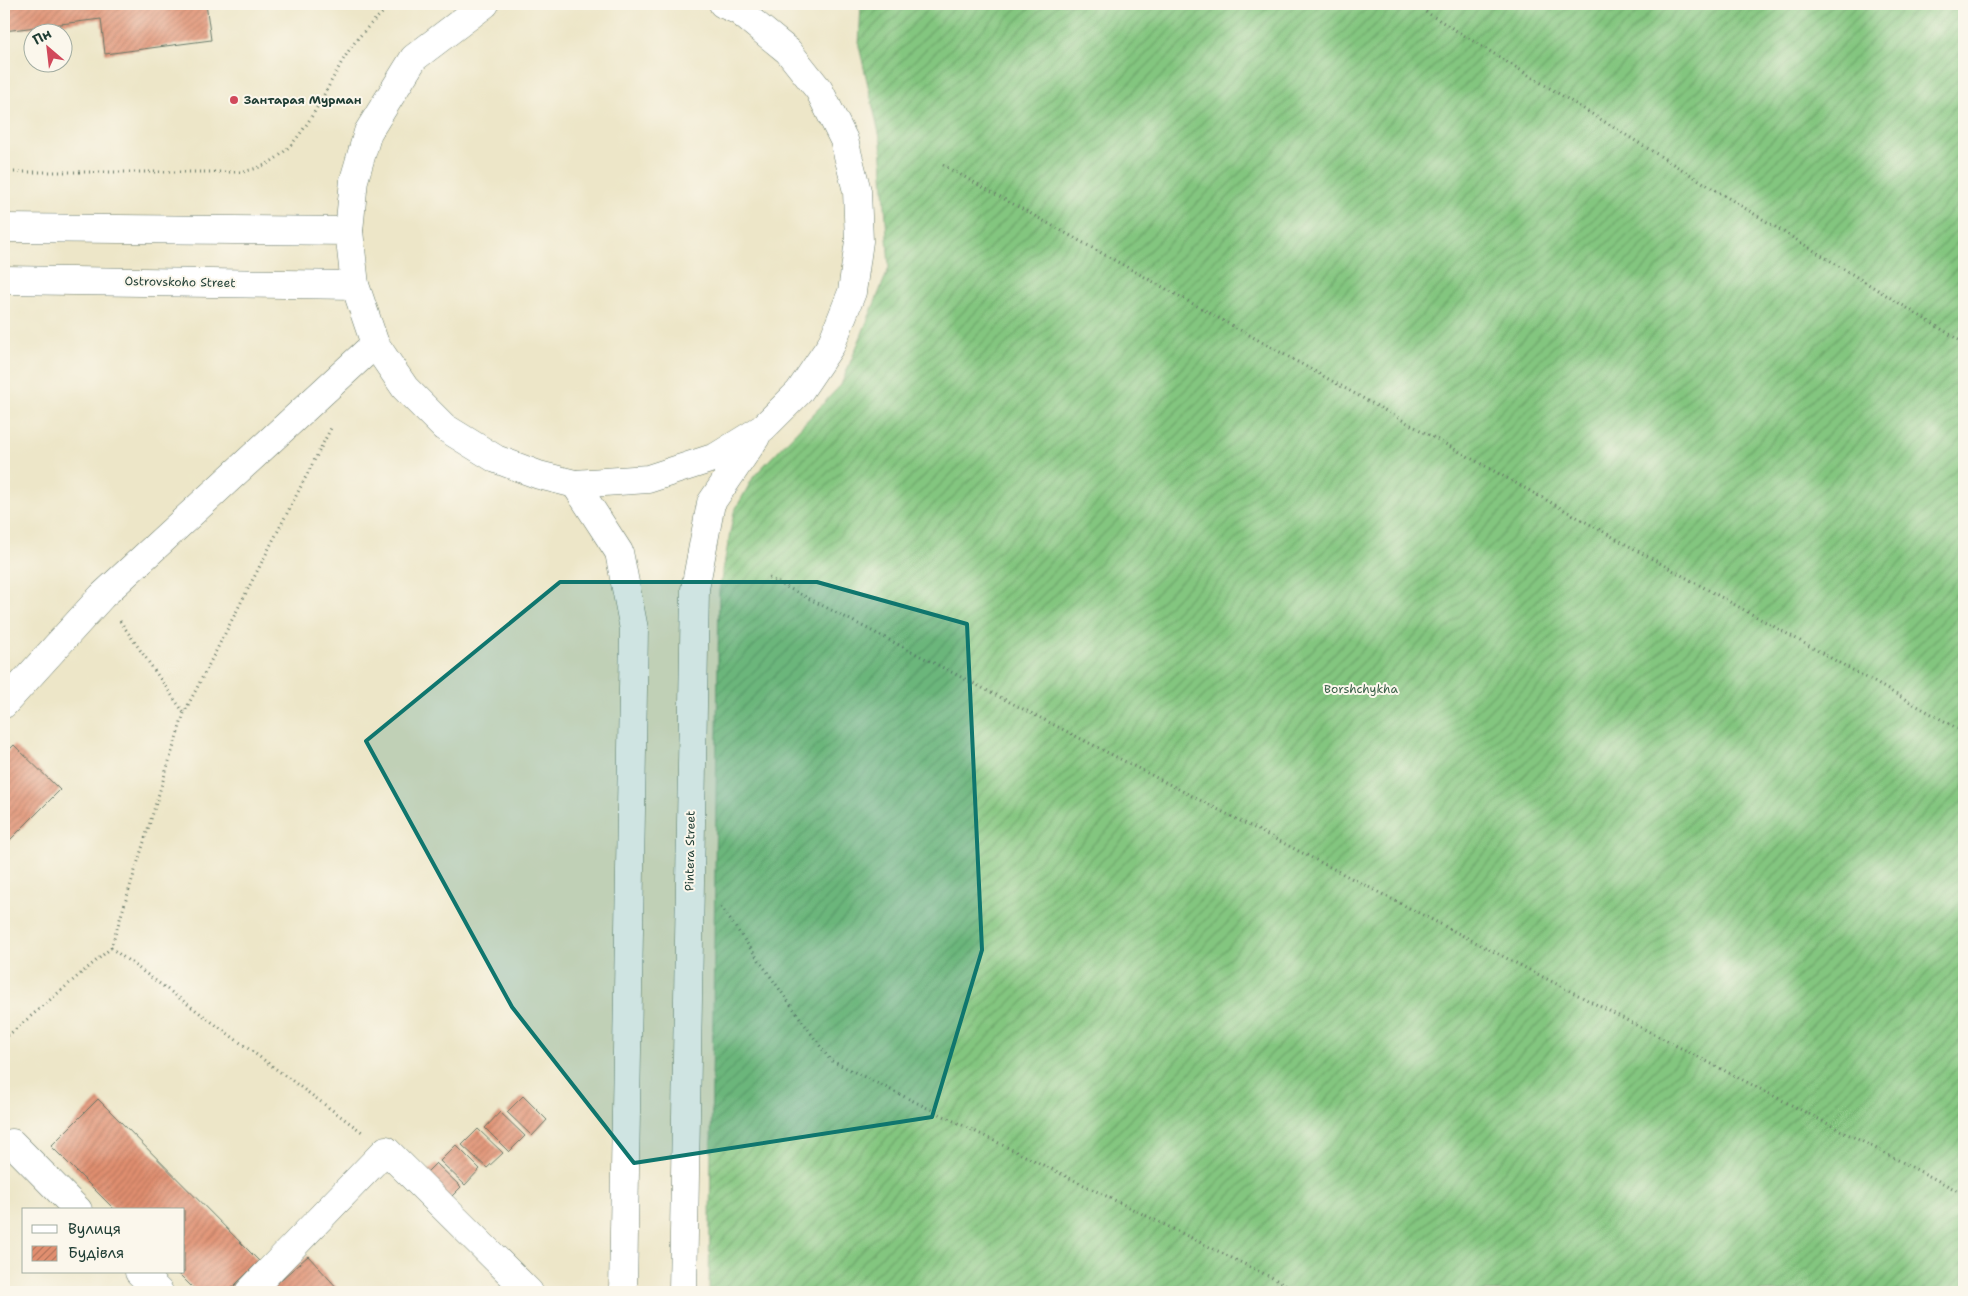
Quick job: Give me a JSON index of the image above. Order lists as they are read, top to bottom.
{
  "streets": {
    "street": ["Ostrovskoho Street", "Pintera Street"]
  },
  "parks": ["Borshchykha"],
  "places": ["Зантарая Мурман"],
  "legend": ["Вулиця", "Будівля"],
  "north": "top left"
}
